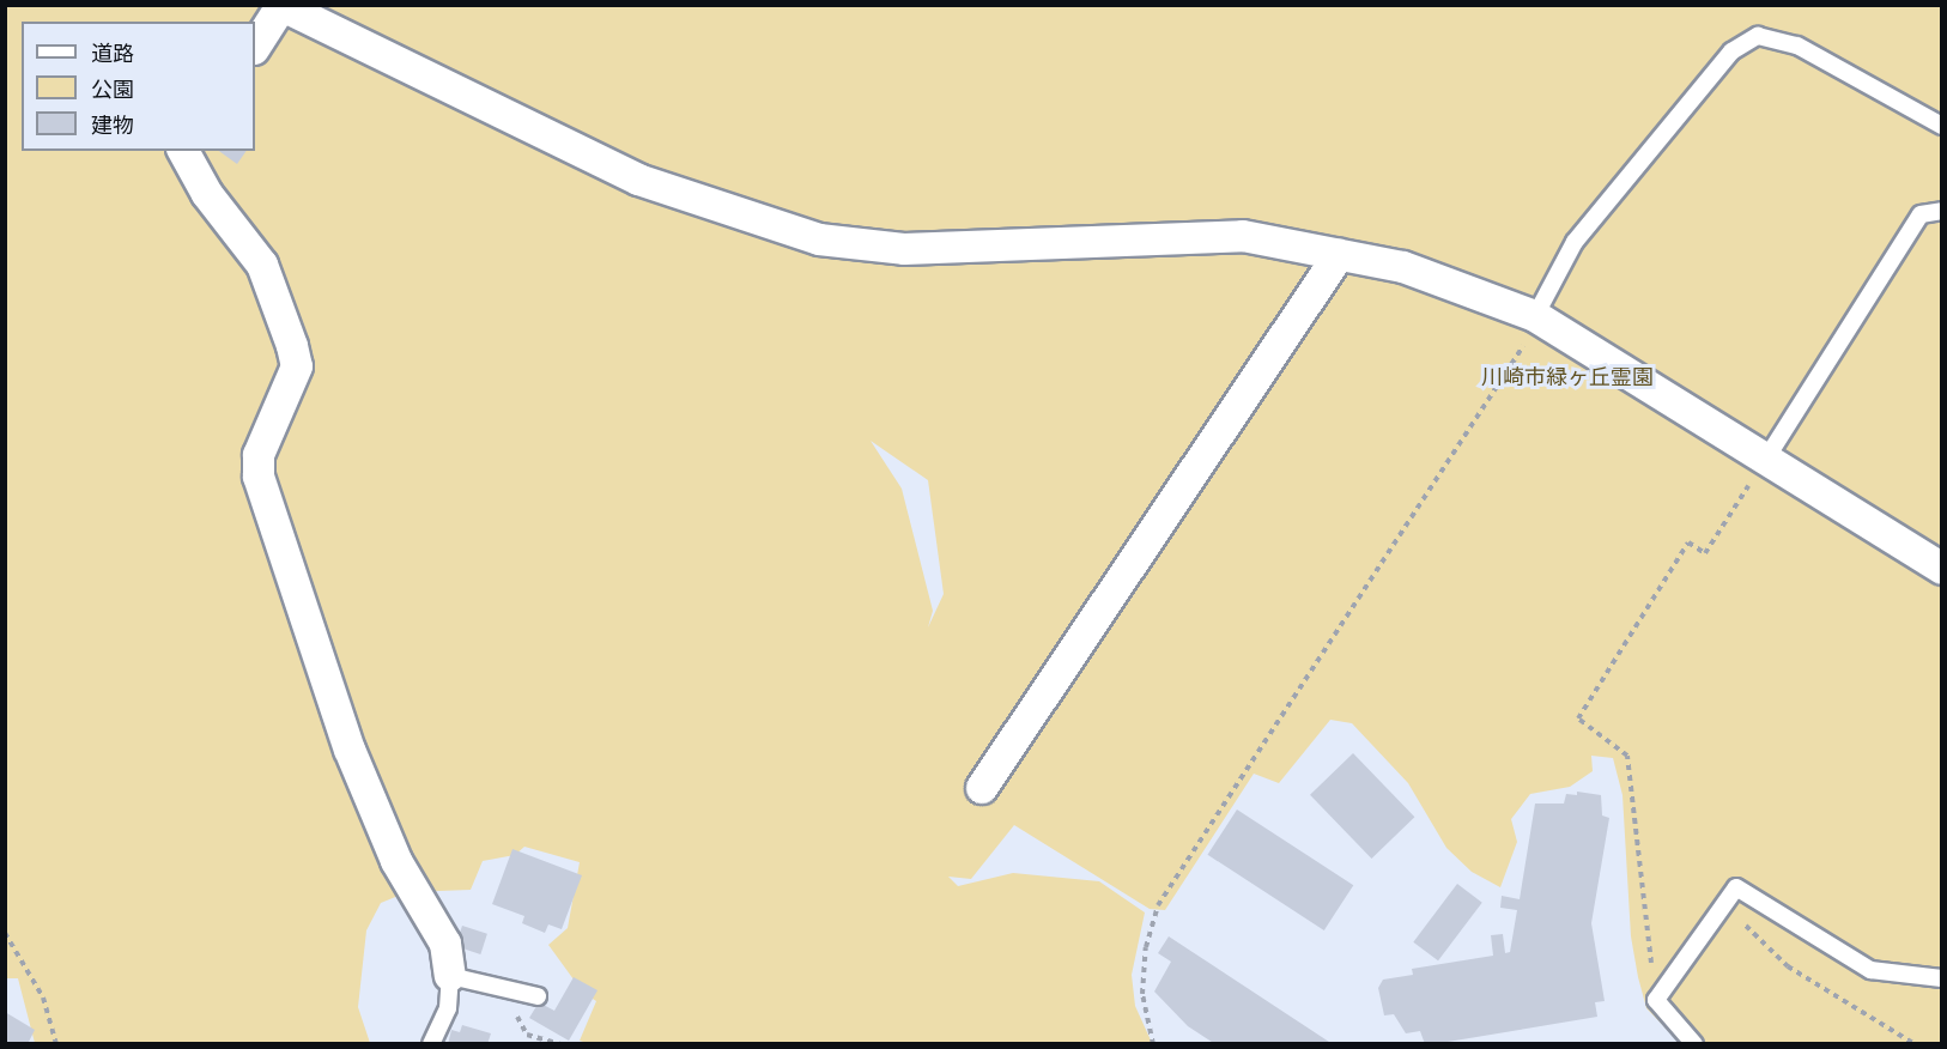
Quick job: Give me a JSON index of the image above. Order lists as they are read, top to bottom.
{
  "parks": ["川崎市緑ヶ丘霊園"],
  "legend": ["道路", "公園", "建物"]
}
